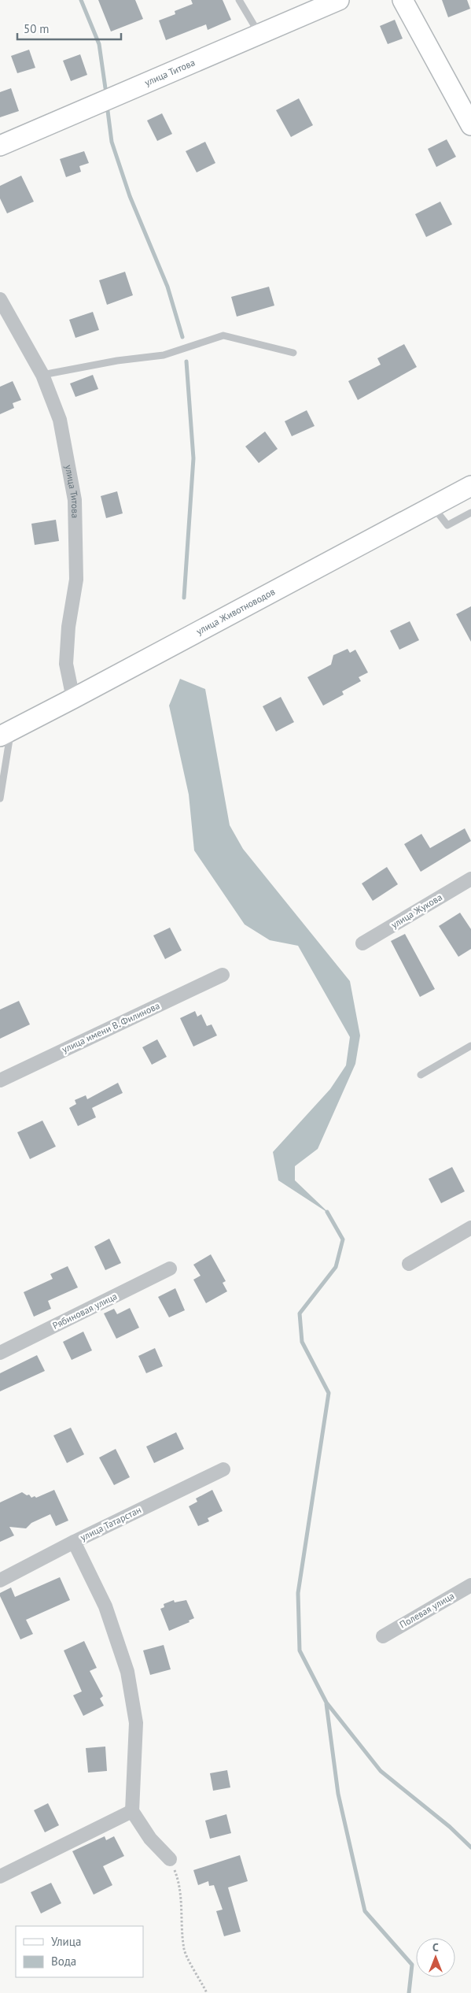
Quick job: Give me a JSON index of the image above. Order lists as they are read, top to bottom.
{
  "streets": {
    "main road": ["улица Титова", "улица Животноводов"],
    "street": [
      "улица Жукова",
      "улица имени В. Филинова",
      "Рябиновая улица",
      "улица Татарстан",
      "Полевая улица"
    ]
  },
  "crossings": [
    ["улица Титова", "улица Животноводов"]
  ],
  "legend": ["Улица", "Вода"],
  "scale_bar": "50 m",
  "north": "top"
}
